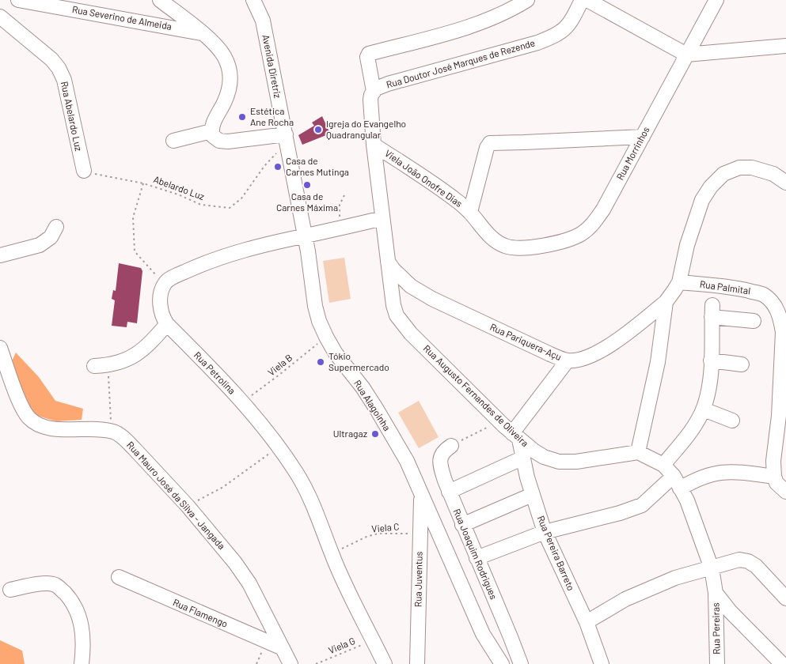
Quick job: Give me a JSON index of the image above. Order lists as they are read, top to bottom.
{
  "streets": {
    "street": [
      "Rua Severino de Almeida",
      "Rua Doutor José Marques de Rezende",
      "Avenida Diretriz",
      "Rua Abelardo Luz",
      "Rua Morrinhos",
      "Viela João Onofre Dias",
      "Rua Palmital",
      "Rua Pariquera-Açu",
      "Rua Petrolina",
      "Rua Augusto Fernandes de Oliveira",
      "Rua Alagoinha",
      "Rua Mauro José da Silva - Jangada",
      "Rua Pereira Barreto",
      "Rua Joaquim Rodrigues",
      "Rua Juventus",
      "Rua Flamengo",
      "Rua Pereiras"
    ],
    "path": [
      "Abelardo Luz",
      "Viela B",
      "Viela C",
      "Viela G"
    ]
  },
  "crossings": [
    ["Rua Doutor José Marques de Rezende", "Viela João Onofre Dias"],
    ["Rua Doutor José Marques de Rezende", "Rua Pariquera-Açu"],
    ["Rua Doutor José Marques de Rezende", "Rua Augusto Fernandes de Oliveira"],
    ["Avenida Diretriz", "Abelardo Luz"],
    ["Avenida Diretriz", "Rua Alagoinha"],
    ["Rua Abelardo Luz", "Abelardo Luz"],
    ["Rua Morrinhos", "Viela João Onofre Dias"],
    ["Abelardo Luz", "Rua Alagoinha"],
    ["Rua Pariquera-Açu", "Rua Augusto Fernandes de Oliveira"],
    ["Viela B", "Rua Petrolina"],
    ["Viela B", "Rua Alagoinha"],
    ["Rua Petrolina", "Viela C"],
    ["Rua Petrolina", "Viela G"],
    ["Rua Augusto Fernandes de Oliveira", "Rua Pereira Barreto"],
    ["Rua Alagoinha", "Rua Juventus"],
    ["Rua Mauro José da Silva - Jangada", "Rua Flamengo"],
    ["Viela C", "Rua Juventus"]
  ],
  "places": [
    "Estética Ane Rocha",
    "Igreja do Evangelho Quadrangular",
    "Casa de Carnes Mutinga",
    "Casa de Carnes Máxima",
    "Tókio Supermercado",
    "Ultragaz"
  ]
}
